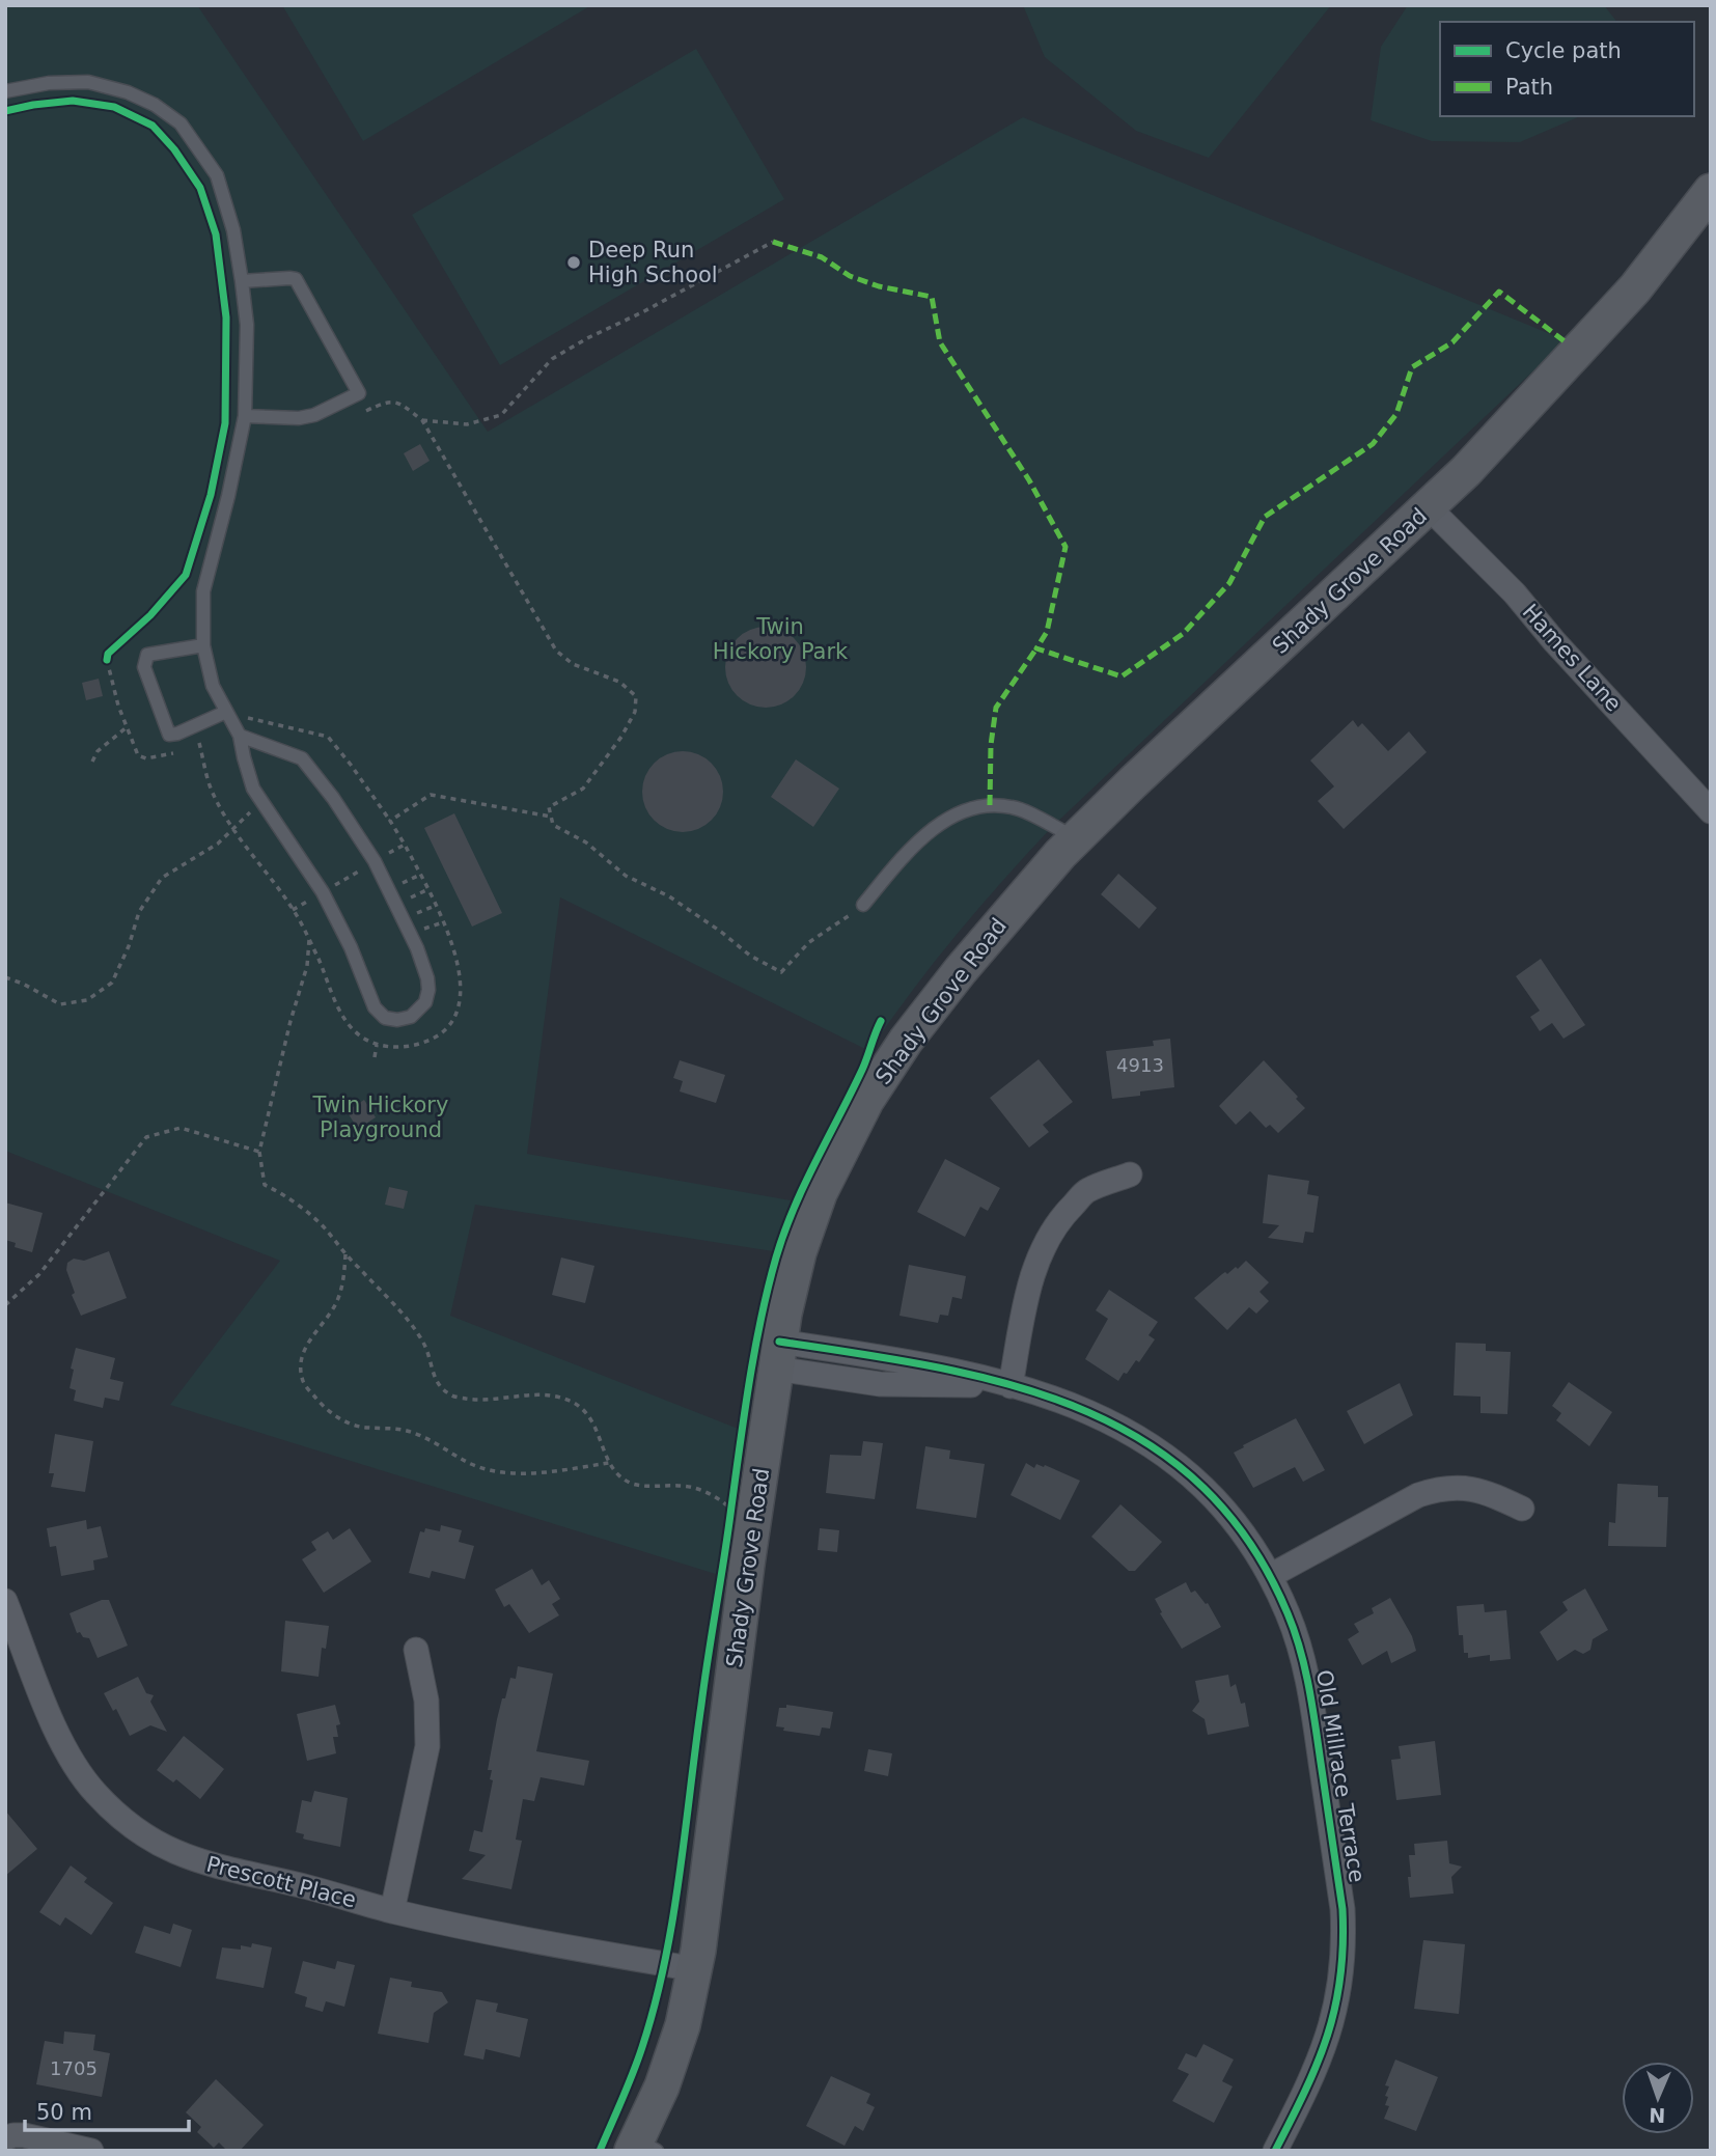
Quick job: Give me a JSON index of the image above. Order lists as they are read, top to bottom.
{
  "streets": {
    "main road": ["Shady Grove Road"],
    "street": ["Hames Lane", "Old Millrace Terrace", "Prescott Place"]
  },
  "crossings": [
    ["Shady Grove Road", "Hames Lane"],
    ["Shady Grove Road", "Old Millrace Terrace"],
    ["Shady Grove Road", "Prescott Place"]
  ],
  "parks": ["Twin Hickory Park", "Twin Hickory Playground"],
  "places": ["Deep Run High School"],
  "house_numbers": ["4913", "1705"],
  "legend": ["Cycle path", "Path"],
  "scale_bar": "50 m",
  "north": "bottom"
}
